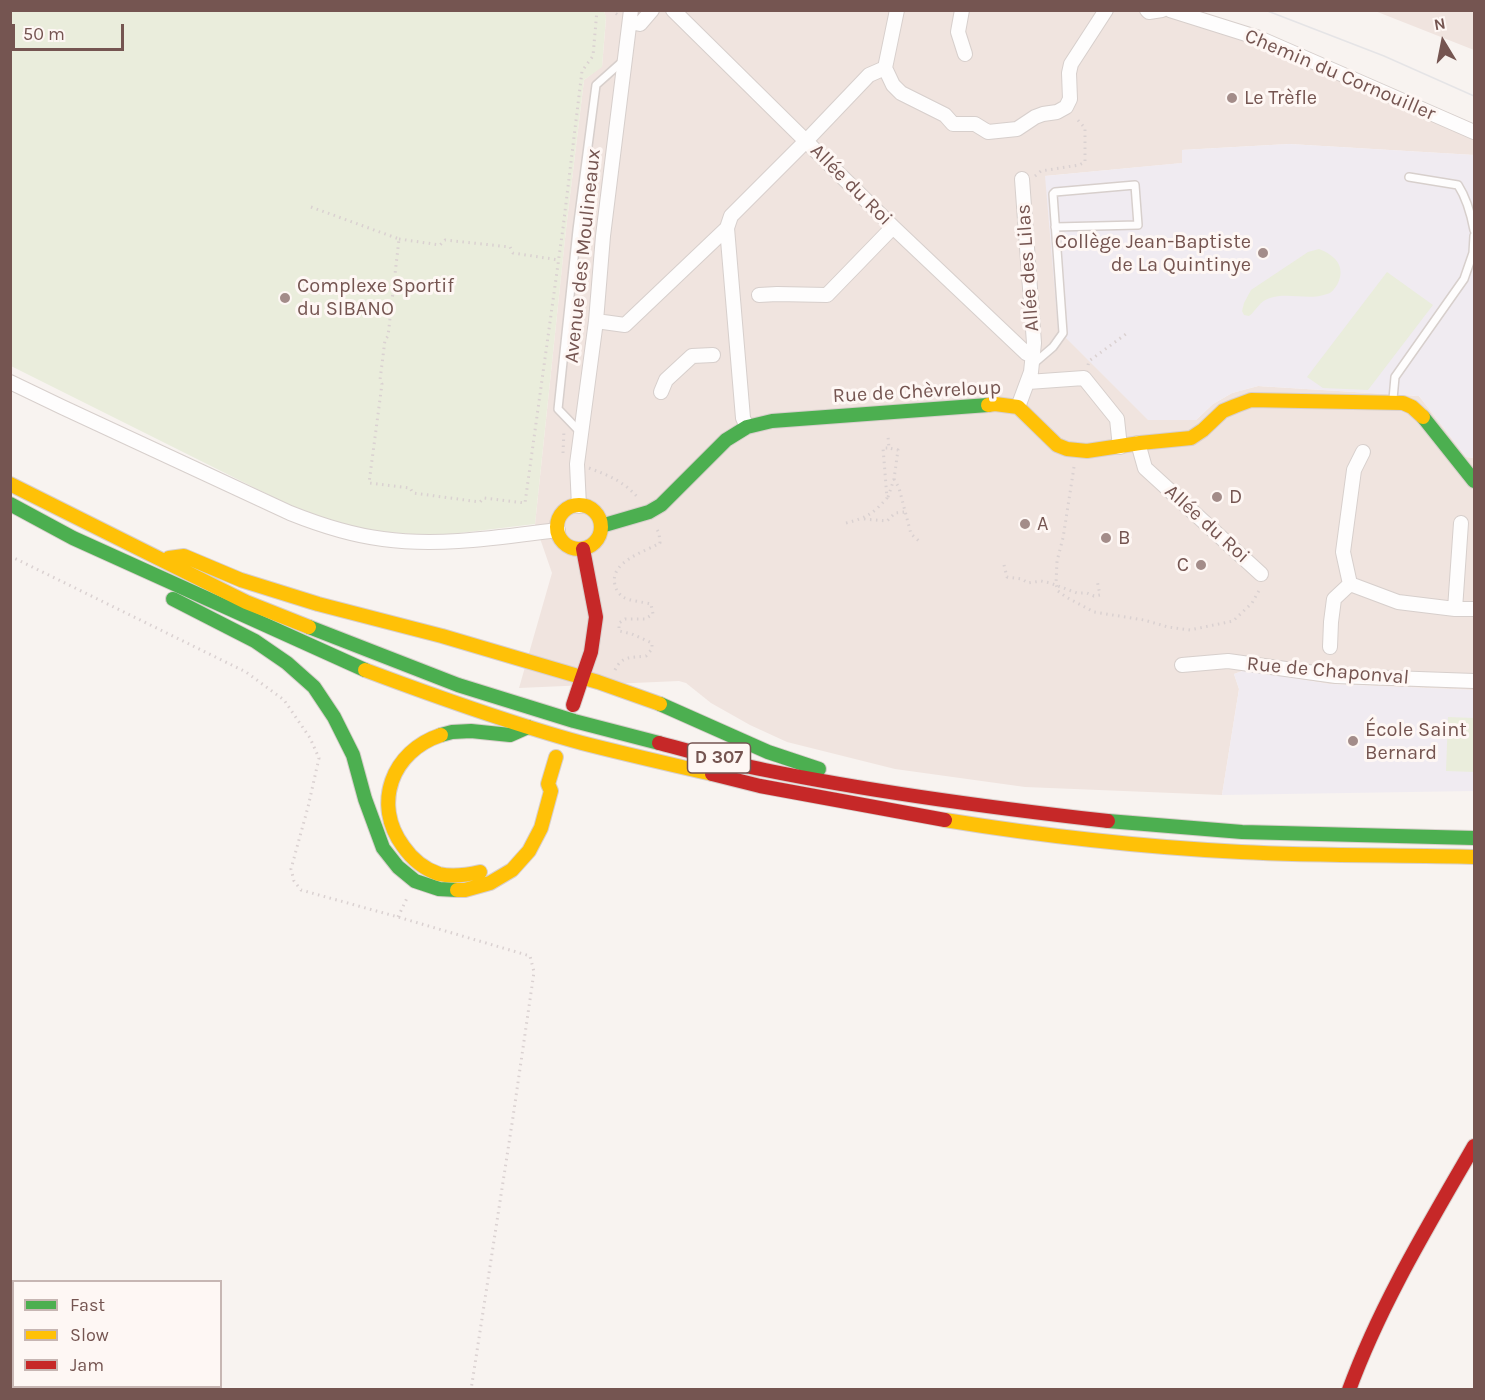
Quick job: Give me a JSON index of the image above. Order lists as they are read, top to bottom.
{
  "streets": {
    "main road": ["Rue de Chèvreloup", "D 307"],
    "street": [
      "Chemin du Cornouiller",
      "Allée du Roi",
      "Avenue des Moulineaux",
      "Allée des Lilas",
      "Rue de Chaponval"
    ]
  },
  "crossings": [
    ["Allée du Roi", "Allée des Lilas"],
    ["Allée du Roi", "Rue de Chèvreloup"],
    ["Avenue des Moulineaux", "Rue de Chèvreloup"],
    ["Allée des Lilas", "Rue de Chèvreloup"]
  ],
  "places": [
    "Le Trèfle",
    "Collège Jean-Baptiste de La Quintinye",
    "Complexe Sportif du SIBANO",
    "D",
    "A",
    "B",
    "C",
    "École Saint Bernard"
  ],
  "legend": ["Fast", "Slow", "Jam"],
  "scale_bar": "50 m",
  "north": "top"
}
